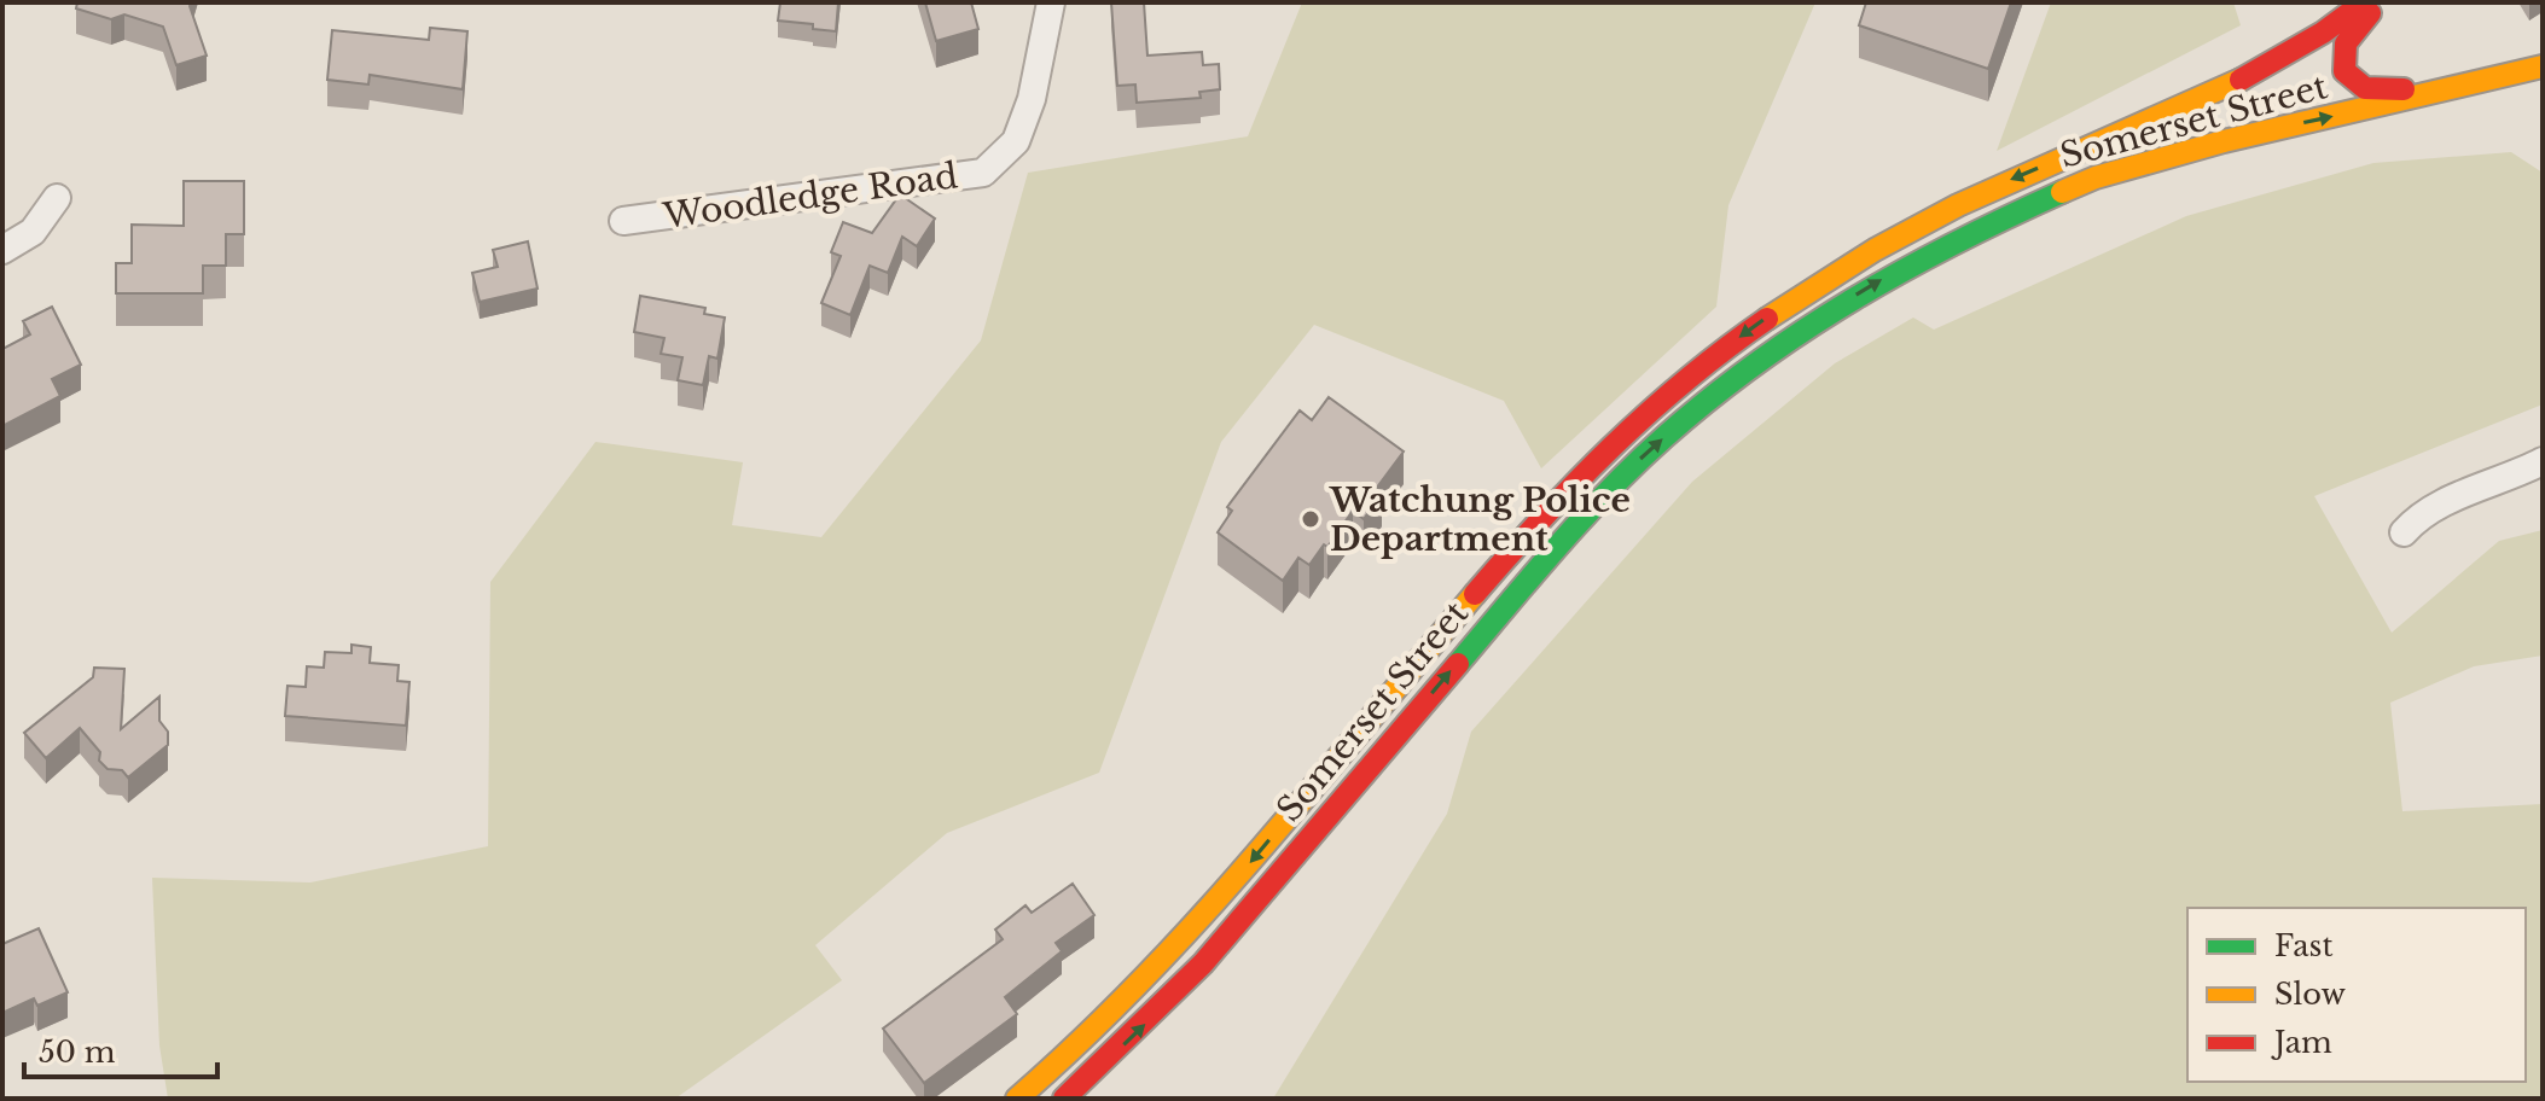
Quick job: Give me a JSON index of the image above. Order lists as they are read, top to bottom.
{
  "streets": {
    "main road": ["Somerset Street"],
    "street": ["Woodledge Road"]
  },
  "places": ["Watchung Police Department"],
  "legend": ["Fast", "Slow", "Jam"],
  "scale_bar": "50 m"
}
